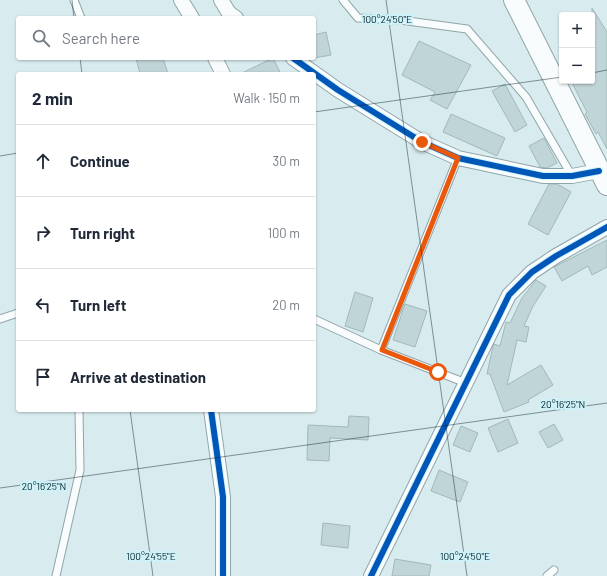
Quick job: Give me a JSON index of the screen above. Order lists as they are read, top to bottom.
{
  "page": {
    "map_buttons": ["+", "−"],
    "search": "Search here",
    "heading": ["2 min", "Walk · 150 m"],
    "list": [
      ["Continue", "30 m"],
      ["Turn right", "100 m"],
      ["Turn left", "20 m"],
      "Arrive at destination"
    ]
  },
  "coordinates": ["100°24'50\"E", "20°16'25\"N", "100°24'55\"E"]
}
